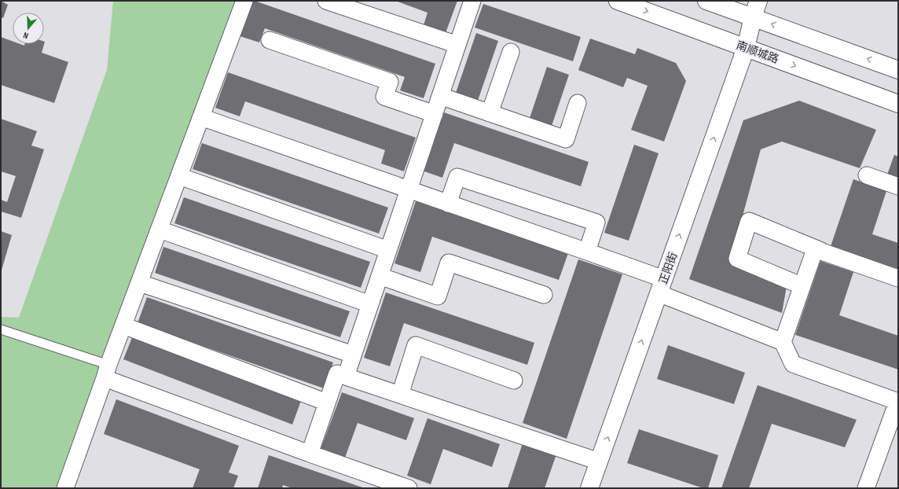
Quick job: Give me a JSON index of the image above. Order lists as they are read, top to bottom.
{
  "streets": {
    "street": ["南顺城路", "正阳街"]
  },
  "crossings": [
    ["南顺城路", "正阳街"]
  ],
  "one_way": ["正阳街"],
  "north": "bottom"
}
